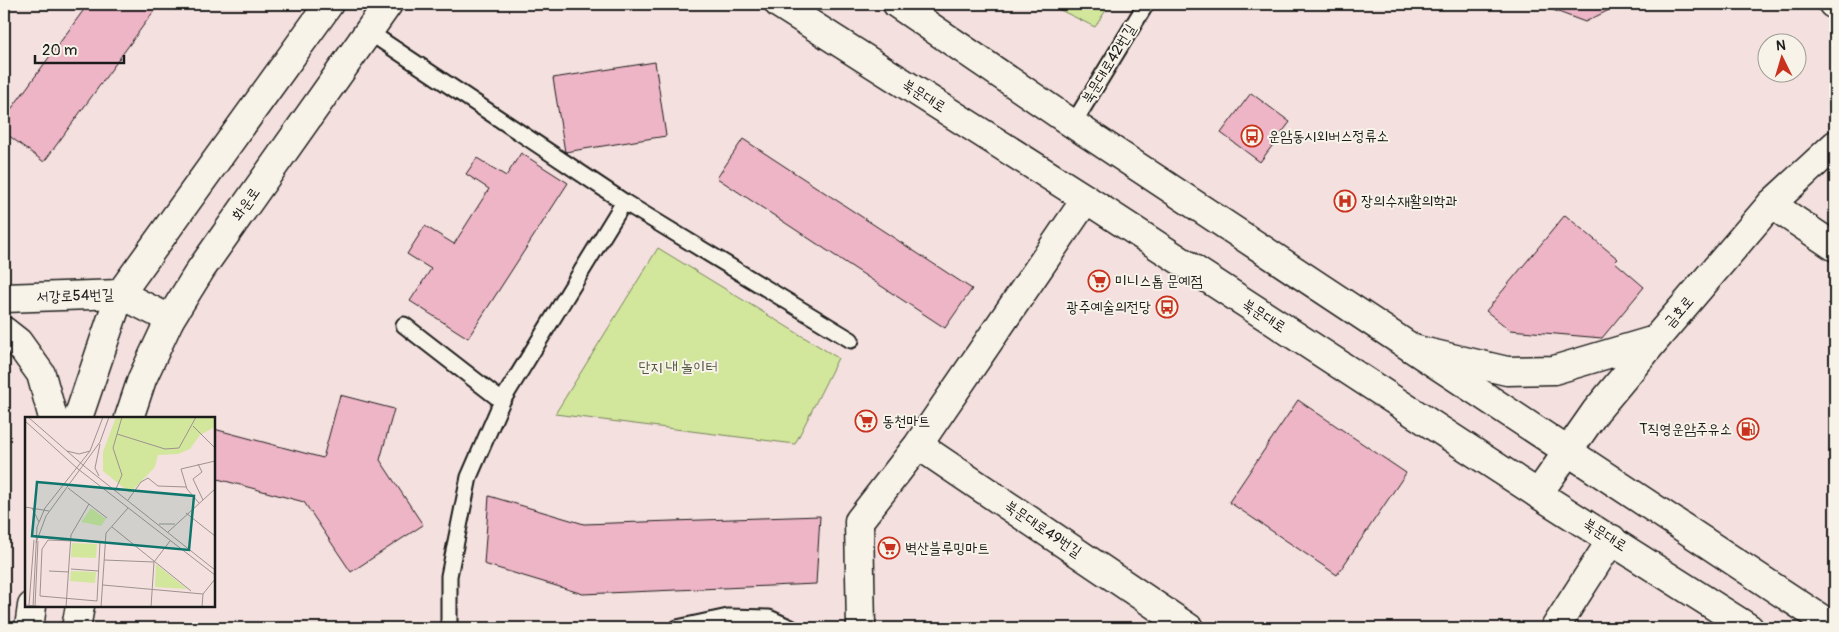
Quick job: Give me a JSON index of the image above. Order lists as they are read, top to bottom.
{
  "streets": {
    "street": [
      "북문대로",
      "화운로",
      "서강로54번길",
      "금호로",
      "북문대로49번길"
    ],
    "lane": ["북문대로42번길"]
  },
  "crossings": [
    ["북문대로", "금호로"],
    ["화운로", "서강로54번길"]
  ],
  "parks": ["단지 내 놀이터"],
  "places": {
    "bus stop": ["운암동시외버스정류소", "광주예술의전당"],
    "hospital": ["장의수재활의학과"],
    "supermarket": ["미니스톱 문예점", "동천마트", "벽산블루밍마트"],
    "fuel station": ["T직영운암주유소"]
  },
  "scale_bar": "20 m",
  "north": "top"
}
